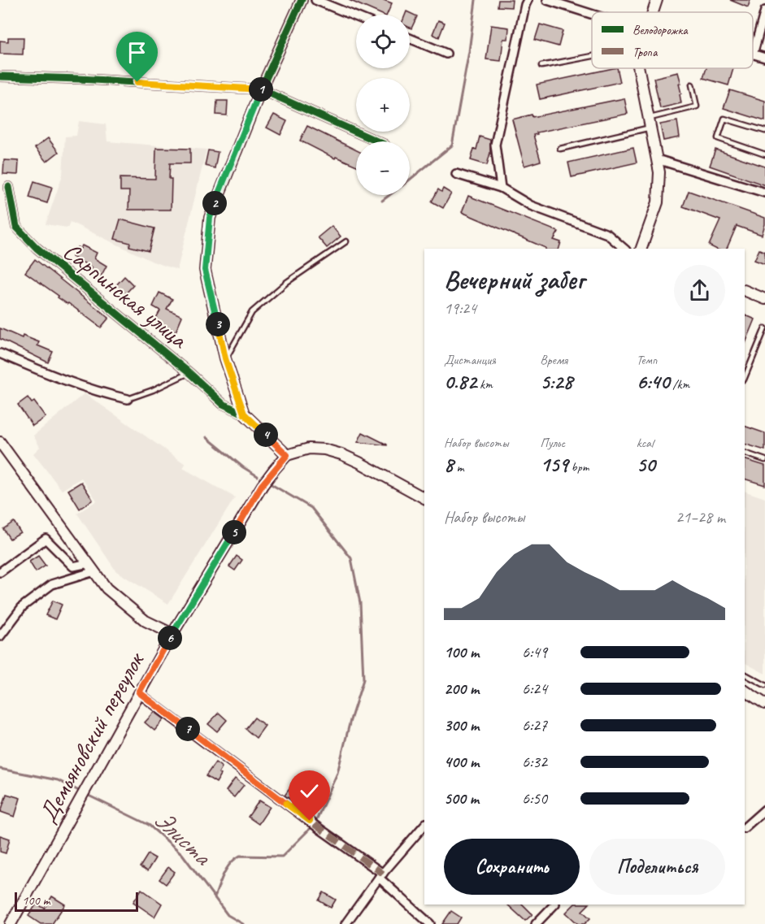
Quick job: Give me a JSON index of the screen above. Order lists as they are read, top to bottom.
{
  "streets": {
    "street": ["Сарпинская улица", "Демьяновский переулок"]
  },
  "water": ["Элиста"],
  "legend": ["Велодорожка", "Тропа"],
  "scale_bar": "100 m",
  "page": {
    "map_buttons": ["+", "−"],
    "pins": [
      "1",
      "2",
      "3",
      "4",
      "5",
      "6",
      "7"
    ],
    "heading": ["Вечерний забег", "19:24"],
    "stats": [
      ["Дистанция", "0.82 km"],
      ["Время", "5:28"],
      ["Темп", "6:40 /km"],
      ["Набор высоты", "8 m"],
      ["Пульс", "159 bpm"],
      ["kcal", "50"]
    ],
    "chart": ["Набор высоты", "21–28 m"],
    "list": [
      {
        "name": "100 m",
        "note": "6:49"
      },
      {
        "name": "200 m",
        "note": "6:24"
      },
      {
        "name": "300 m",
        "note": "6:27"
      },
      {
        "name": "400 m",
        "note": "6:32"
      },
      {
        "name": "500 m",
        "note": "6:50"
      }
    ],
    "buttons": ["Сохранить", "Поделиться"],
    "scale": "100 m"
  }
}
